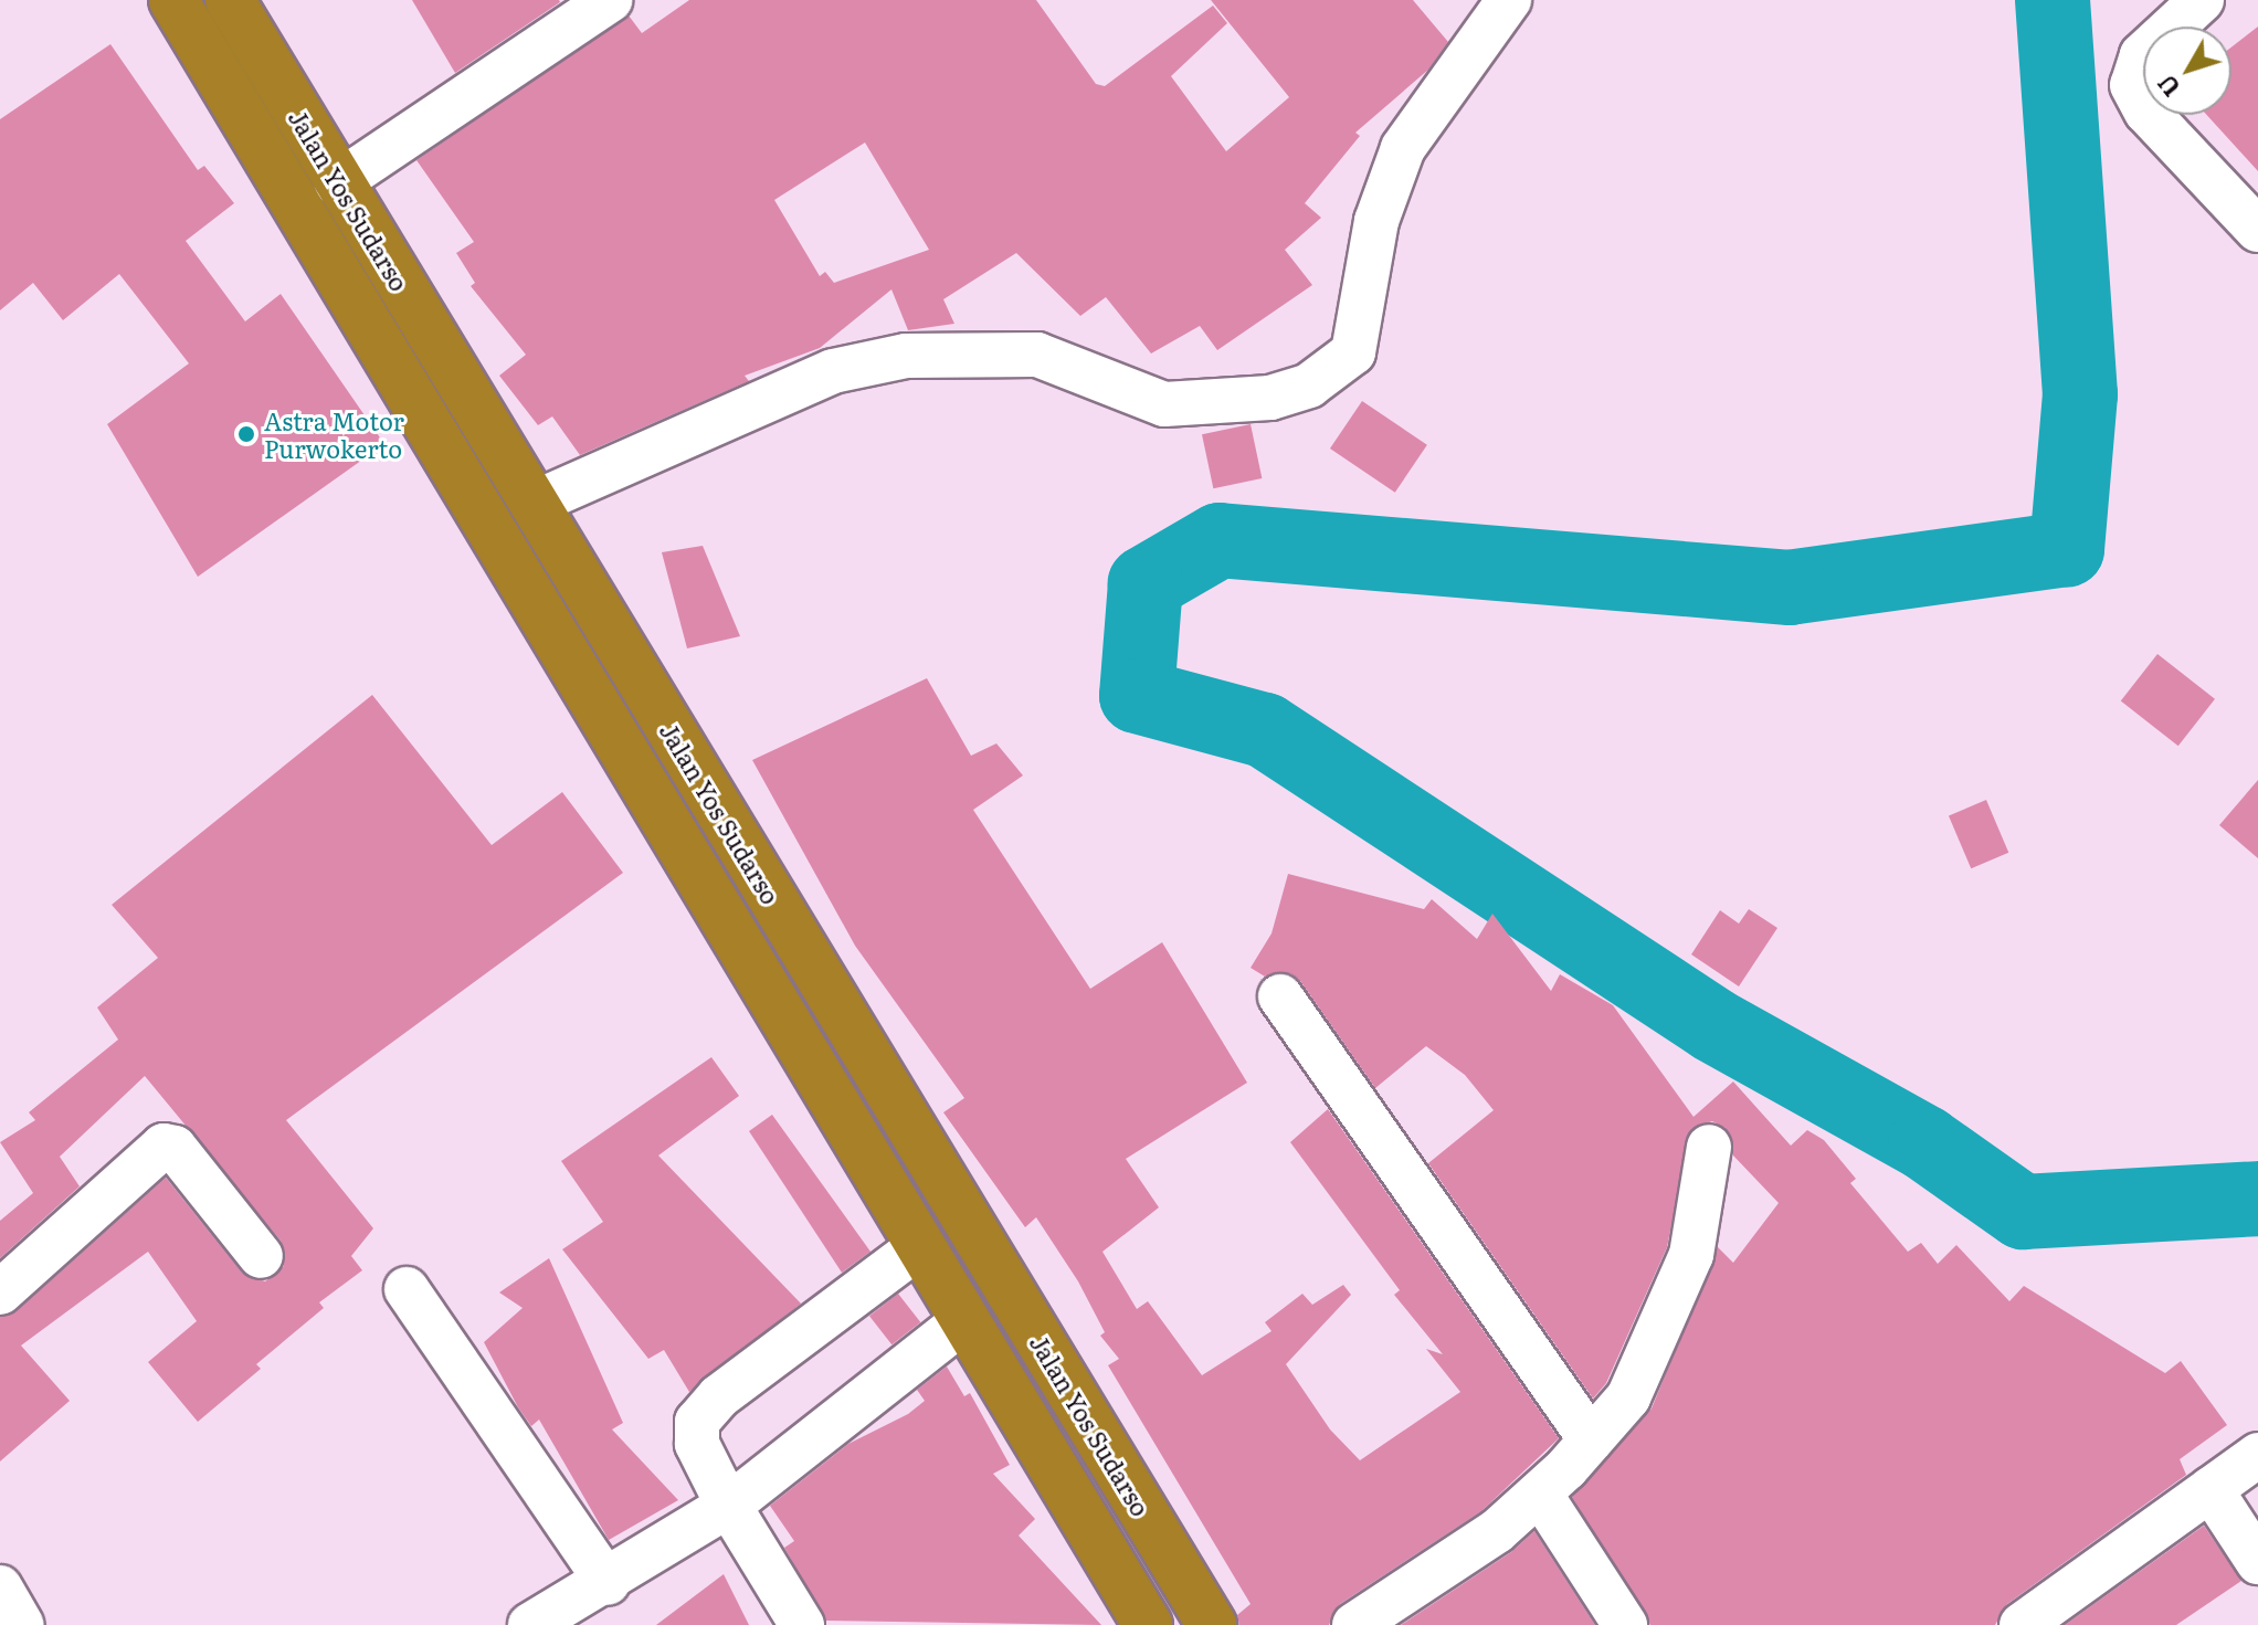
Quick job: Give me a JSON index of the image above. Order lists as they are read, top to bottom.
{
  "streets": {
    "highway": ["Jalan Yos Sudarso"]
  },
  "places": ["Astra Motor Purwokerto"],
  "north": "bottom left"
}
